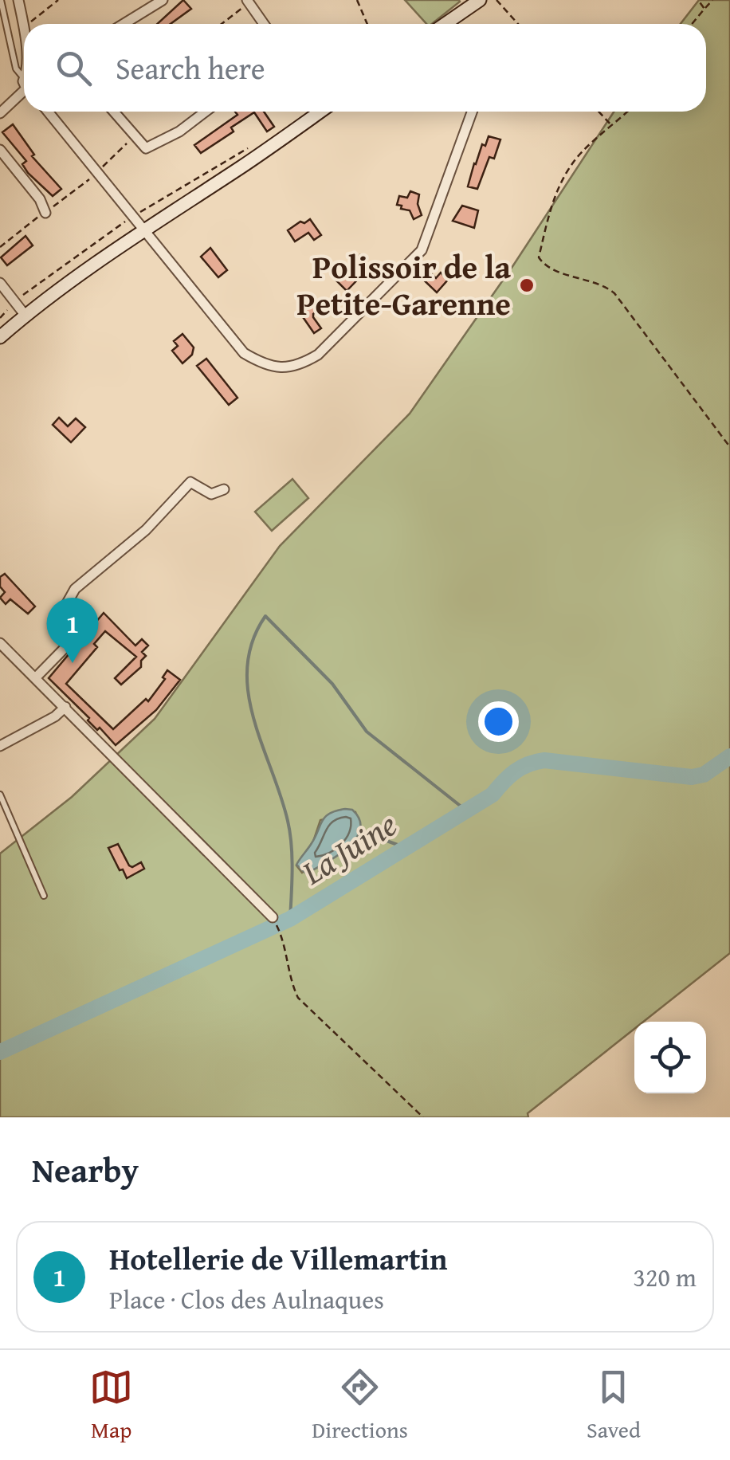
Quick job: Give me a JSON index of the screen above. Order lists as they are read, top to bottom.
{
  "water": ["La Juine"],
  "places": ["Polissoir de la Petite-Garenne"],
  "page": {
    "search": "Search here",
    "pins": "1",
    "heading": "Nearby",
    "list": [
      {
        "mark": "1",
        "name": "Hotellerie de Villemartin",
        "note": "Place · Clos des Aulnaques",
        "value": "320 m"
      }
    ],
    "nav": ["Map", "Directions", "Saved"]
  }
}
